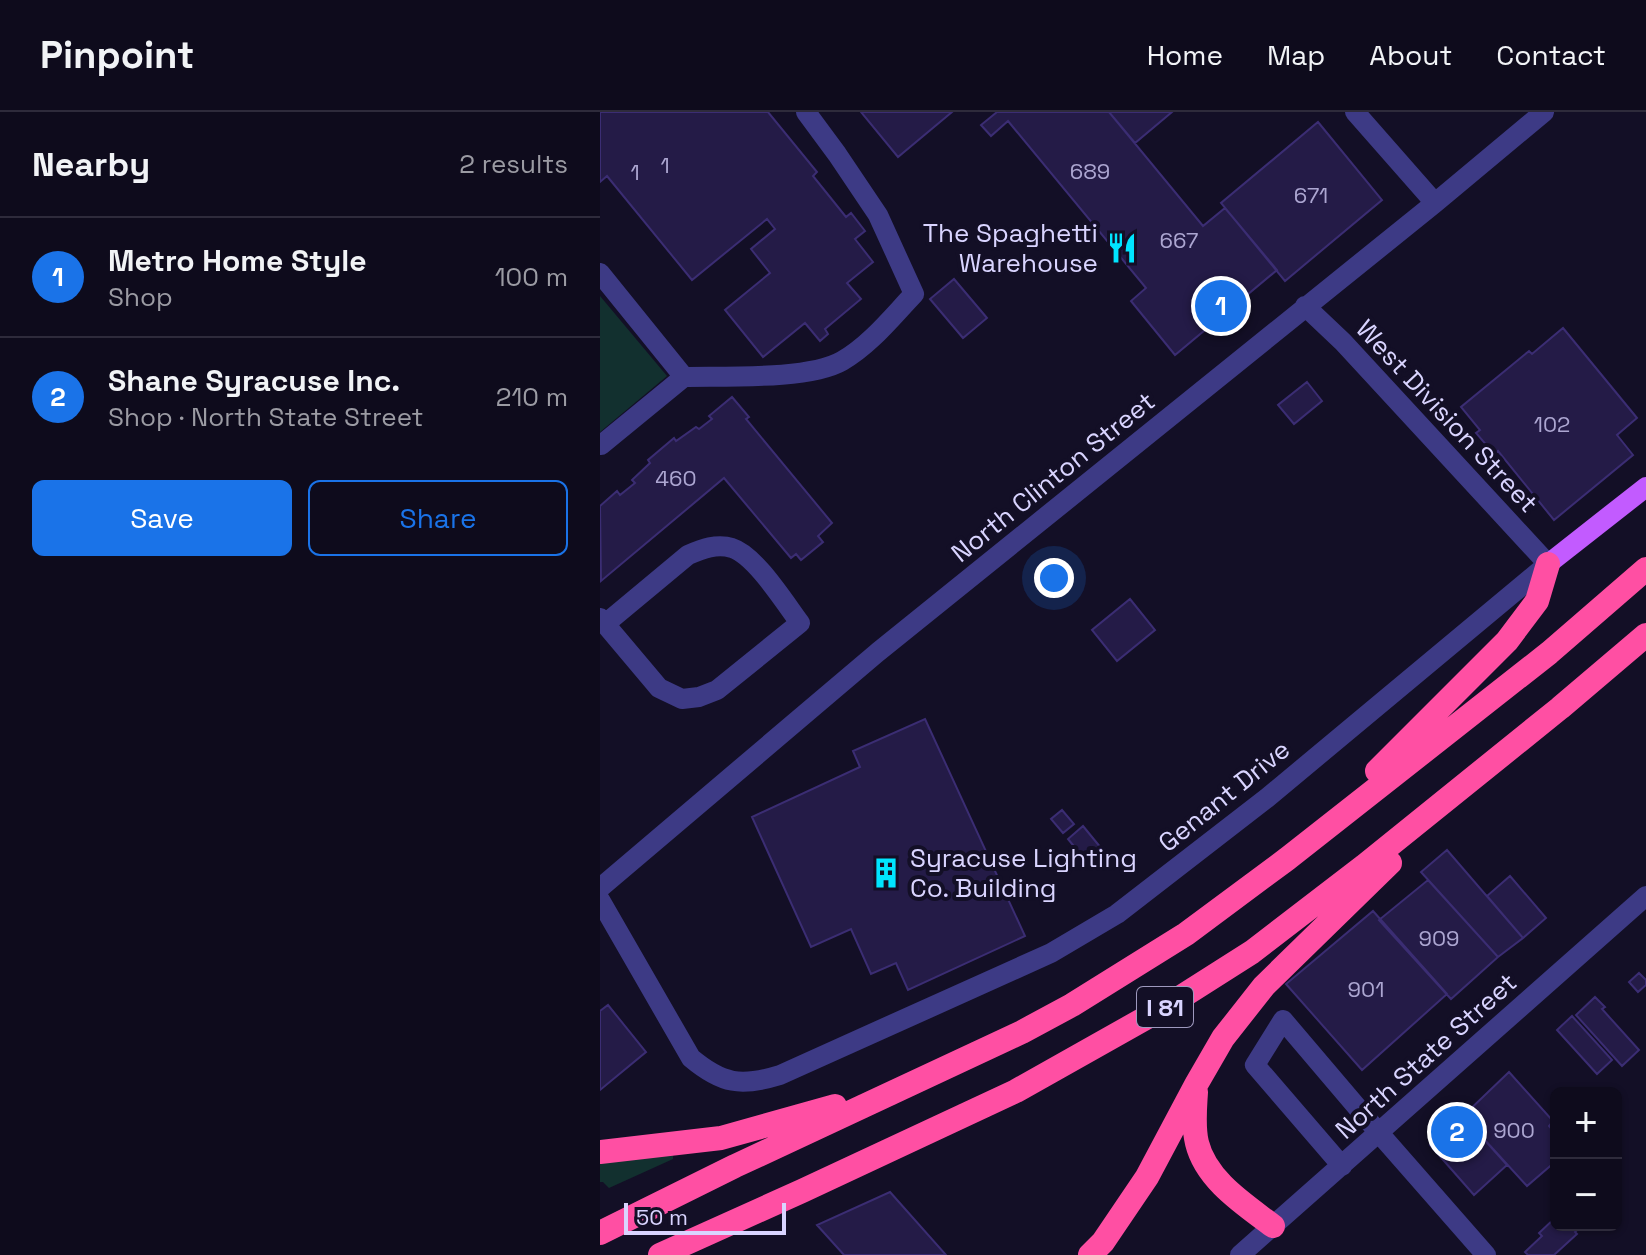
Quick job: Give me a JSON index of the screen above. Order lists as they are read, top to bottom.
{
  "streets": {
    "highway": ["I 81"],
    "main road": ["Genant Drive"],
    "street": ["West Division Street", "North Clinton Street", "North State Street"]
  },
  "crossings": [
    ["West Division Street", "North Clinton Street"],
    ["West Division Street", "Genant Drive"]
  ],
  "places": {
    "restaurant": ["The Spaghetti Warehouse"],
    "building": ["Syracuse Lighting Co. Building"]
  },
  "house_numbers": [
    "1",
    "689",
    "1",
    "671",
    "667",
    "102",
    "460",
    "909",
    "901",
    "900"
  ],
  "scale_bar": "50 m",
  "page": {
    "header": "Pinpoint",
    "nav": [
      "Home",
      "Map",
      "About",
      "Contact"
    ],
    "heading": ["Nearby", "2 results"],
    "list": [
      {
        "mark": "1",
        "name": "Metro Home Style",
        "note": "Shop",
        "value": "100 m"
      },
      {
        "mark": "2",
        "name": "Shane Syracuse Inc.",
        "note": "Shop · North State Street",
        "value": "210 m"
      }
    ],
    "pins": ["1", "2"],
    "buttons": ["Save", "Share"],
    "map_buttons": ["+", "−"],
    "scale": "50 m"
  }
}
